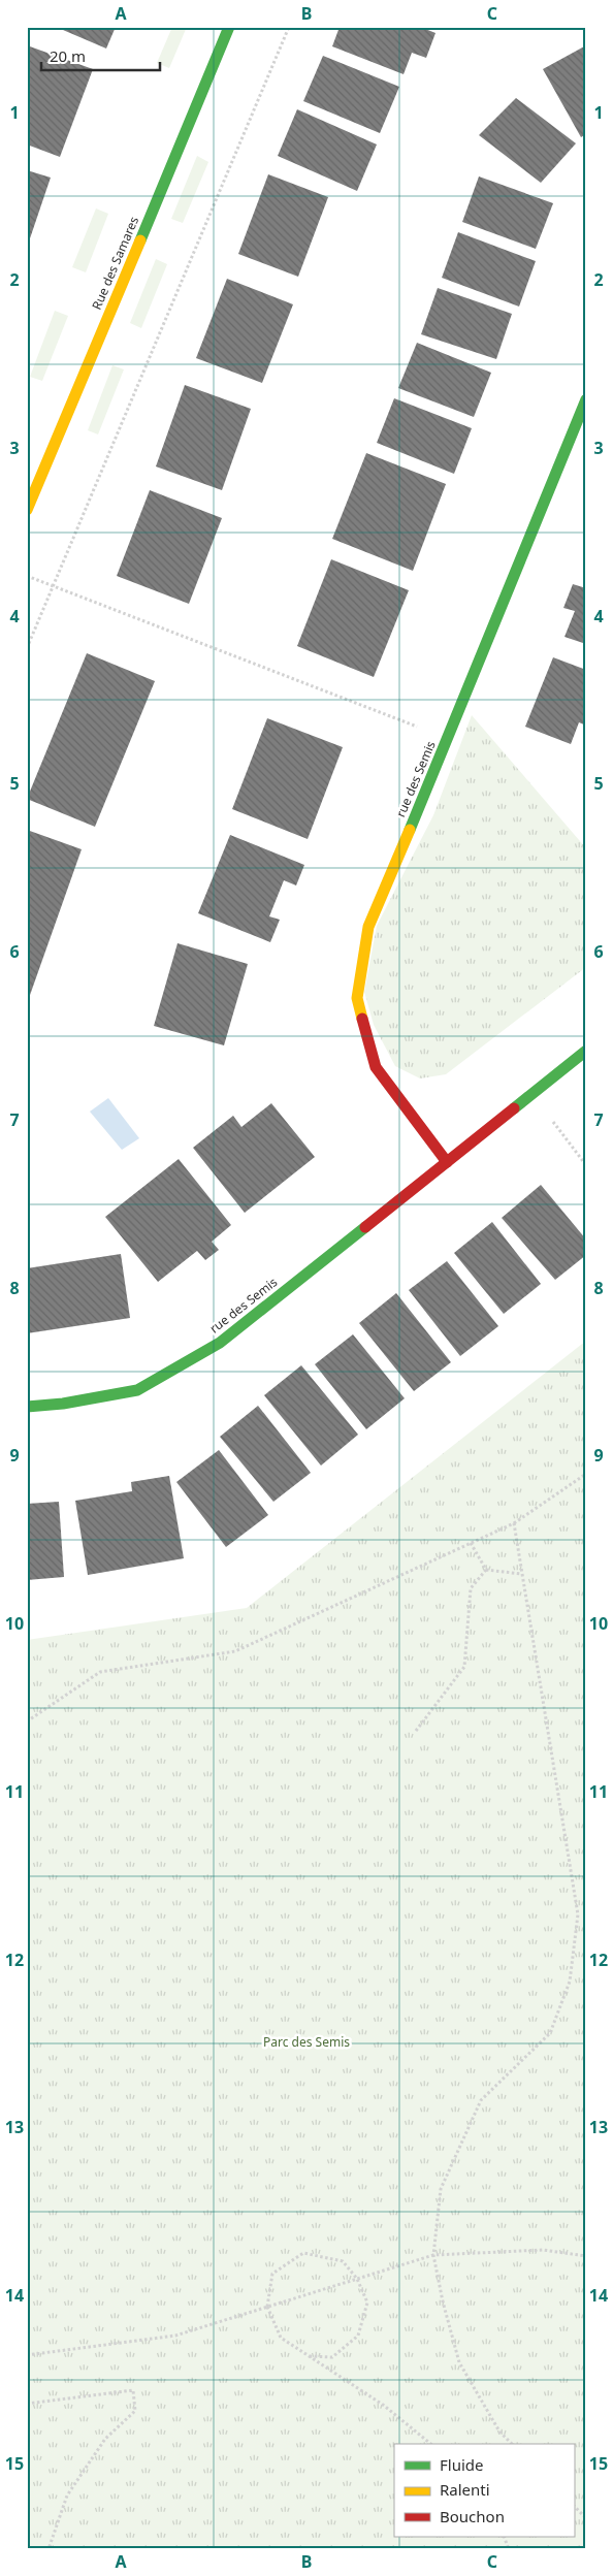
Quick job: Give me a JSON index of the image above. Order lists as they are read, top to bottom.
{
  "streets": {
    "street": ["Rue des Samares", "rue des Semis"]
  },
  "parks": ["Parc des Semis"],
  "legend": ["Fluide", "Ralenti", "Bouchon"],
  "scale_bar": "20 m",
  "grid": {
    "columns": ["A", "B", "C"],
    "rows": [
      "1",
      "2",
      "3",
      "4",
      "5",
      "6",
      "7",
      "8",
      "9",
      "10",
      "11",
      "12",
      "13",
      "14",
      "15"
    ]
  }
}
